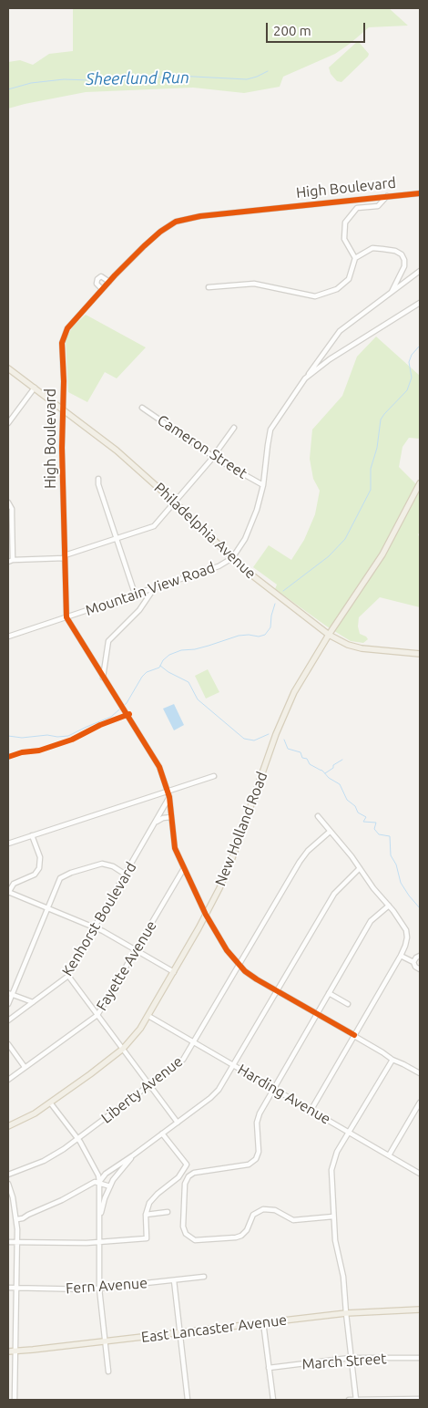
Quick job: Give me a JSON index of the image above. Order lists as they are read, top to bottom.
{
  "streets": {
    "main road": ["Philadelphia Avenue", "New Holland Road", "East Lancaster Avenue"],
    "street": [
      "High Boulevard",
      "Cameron Street",
      "Mountain View Road",
      "Kenhorst Boulevard",
      "Fayette Avenue",
      "Liberty Avenue",
      "Harding Avenue",
      "Fern Avenue",
      "March Street"
    ]
  },
  "crossings": [
    ["High Boulevard", "Philadelphia Avenue"],
    ["High Boulevard", "Mountain View Road"],
    ["High Boulevard", "New Holland Road"],
    ["High Boulevard", "Kenhorst Boulevard"],
    ["High Boulevard", "Fayette Avenue"],
    ["High Boulevard", "Liberty Avenue"],
    ["Cameron Street", "Mountain View Road"],
    ["Philadelphia Avenue", "Mountain View Road"],
    ["Philadelphia Avenue", "New Holland Road"],
    ["New Holland Road", "Harding Avenue"],
    ["Liberty Avenue", "Harding Avenue"]
  ],
  "water": ["Sheerlund Run"],
  "scale_bar": "200 m"
}
